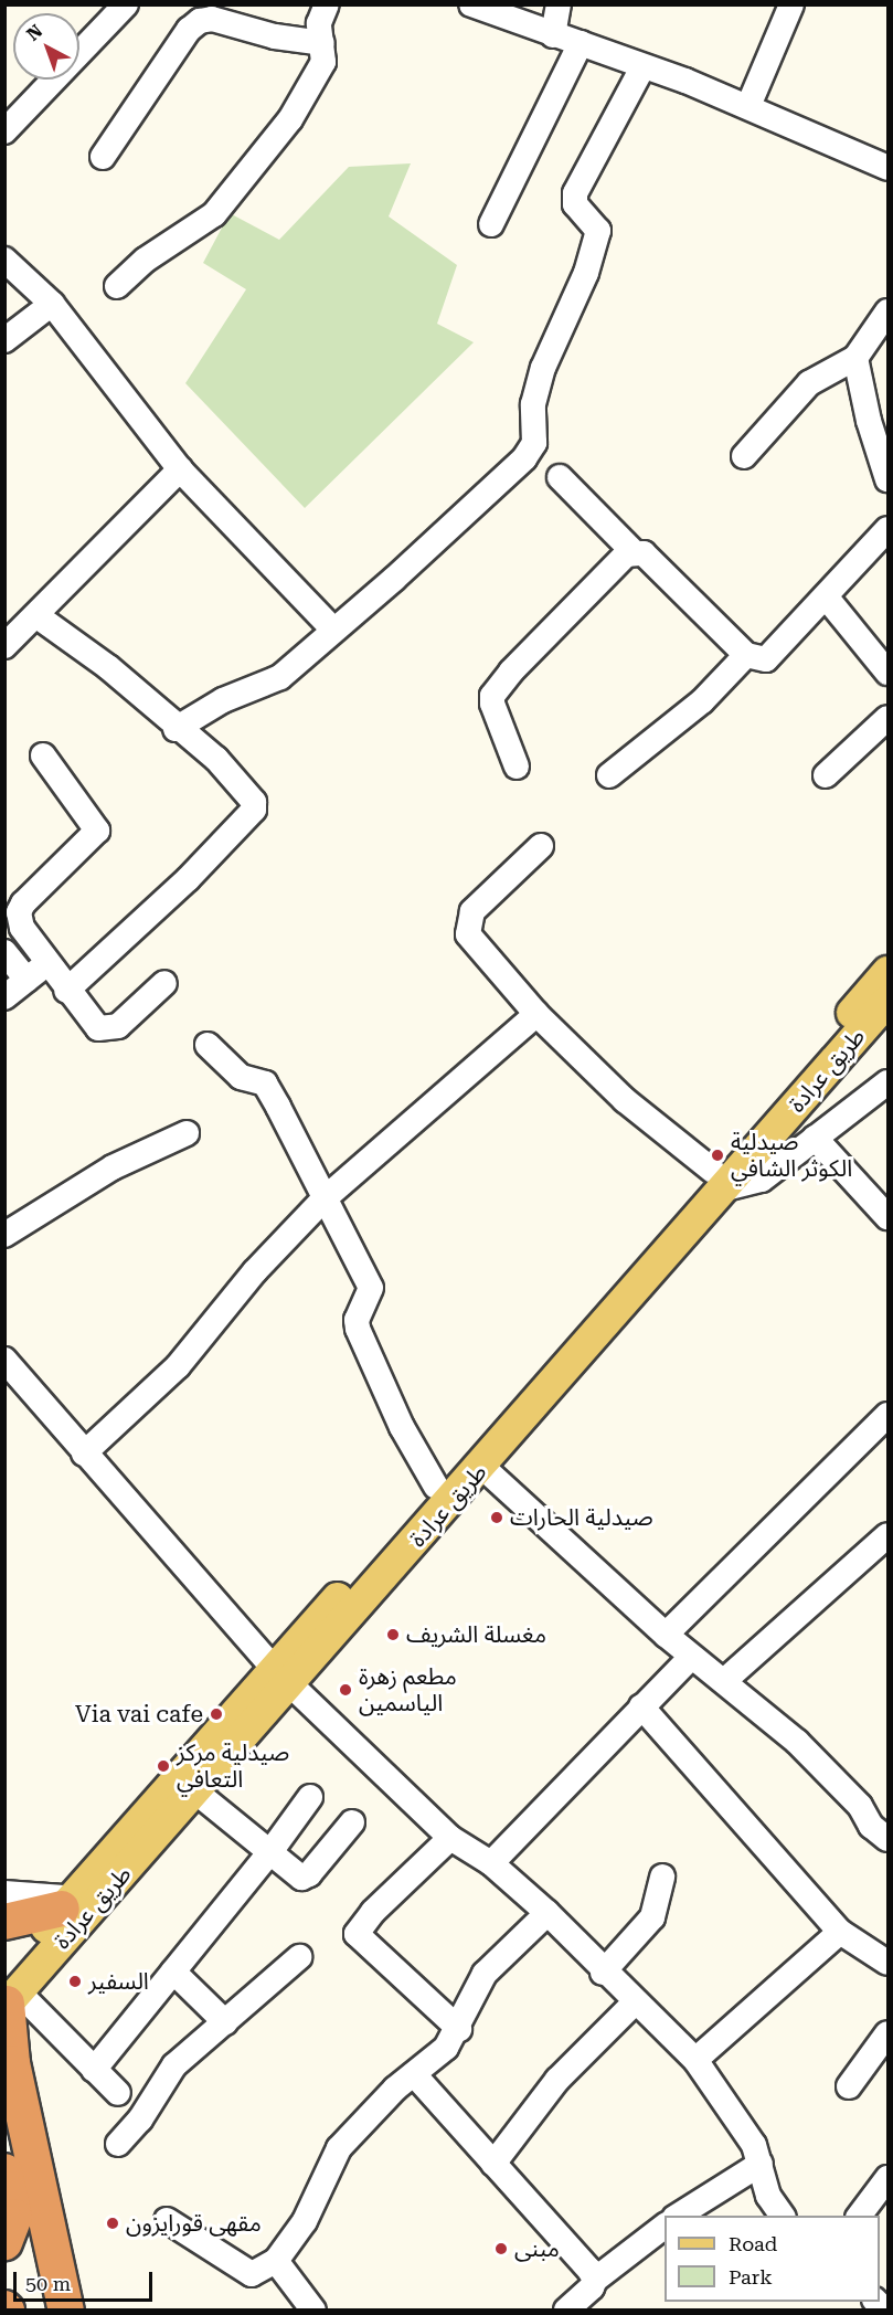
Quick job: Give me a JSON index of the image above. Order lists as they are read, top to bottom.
{
  "streets": {
    "main road": ["طريق عرادة"]
  },
  "places": [
    "صيدلية الكوثر الشافي",
    "صيدلية الحارات",
    "مغسلة الشريف",
    "مطعم زهرة الياسمين",
    "Via vai cafe",
    "صيدلية مركز التعافي",
    "السفير",
    "مقهى قورايزون",
    "مبنى"
  ],
  "legend": ["Road", "Park"],
  "scale_bar": "50 m",
  "north": "top left"
}
